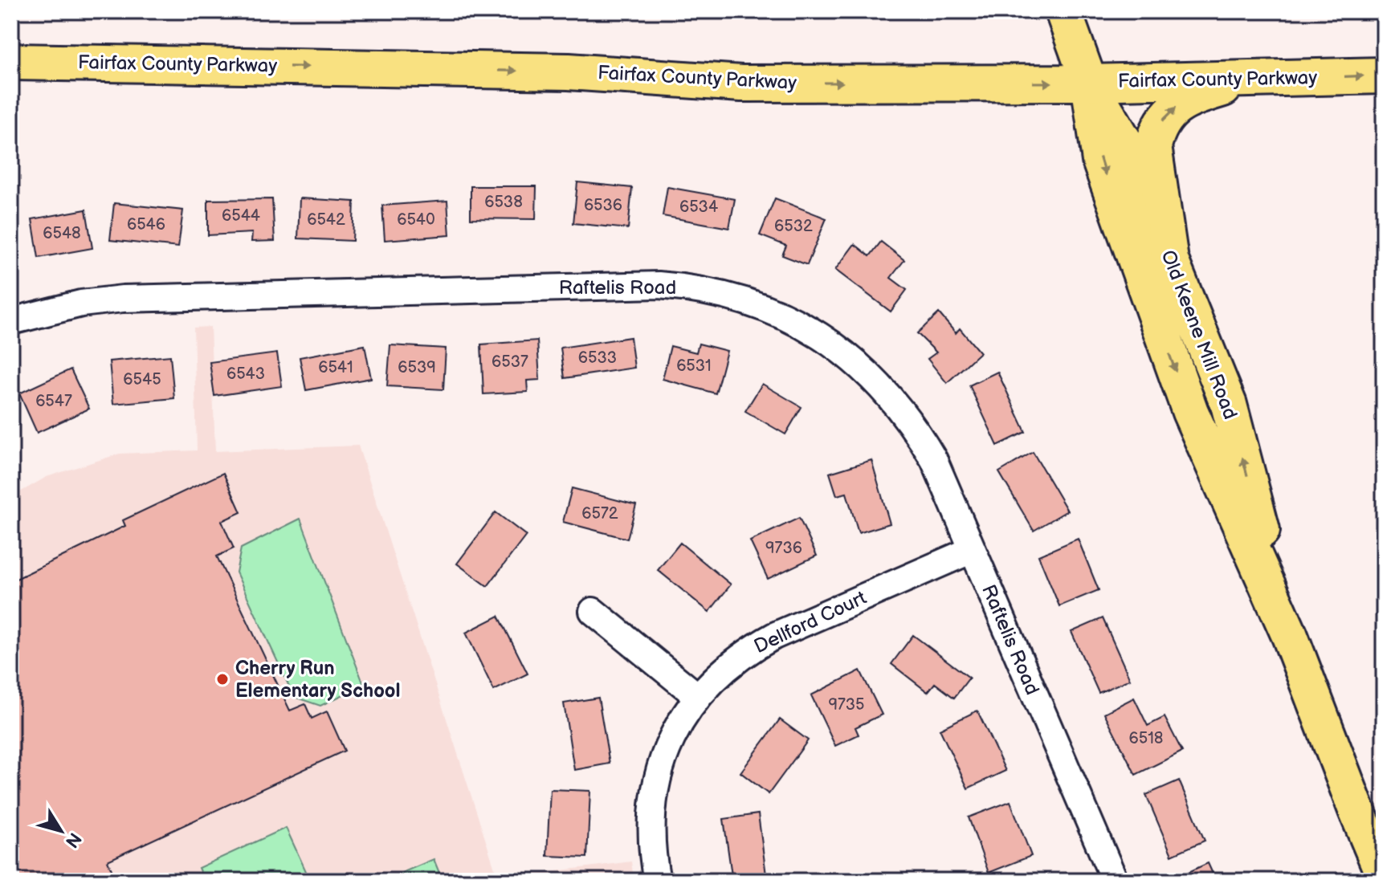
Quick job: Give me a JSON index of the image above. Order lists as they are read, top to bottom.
{
  "streets": {
    "main road": ["Fairfax County Parkway", "Old Keene Mill Road"],
    "street": ["Raftelis Road", "Dellford Court"]
  },
  "crossings": [
    ["Fairfax County Parkway", "Old Keene Mill Road"],
    ["Raftelis Road", "Dellford Court"]
  ],
  "one_way": ["Fairfax County Parkway"],
  "places": ["Cherry Run Elementary School"],
  "house_numbers": [
    "6538",
    "6536",
    "6534",
    "6544",
    "6542",
    "6540",
    "6546",
    "6532",
    "6548",
    "6533",
    "6537",
    "6531",
    "6541",
    "6539",
    "6543",
    "6545",
    "6547",
    "6572",
    "9736",
    "9735",
    "6518"
  ],
  "north": "bottom right"
}
